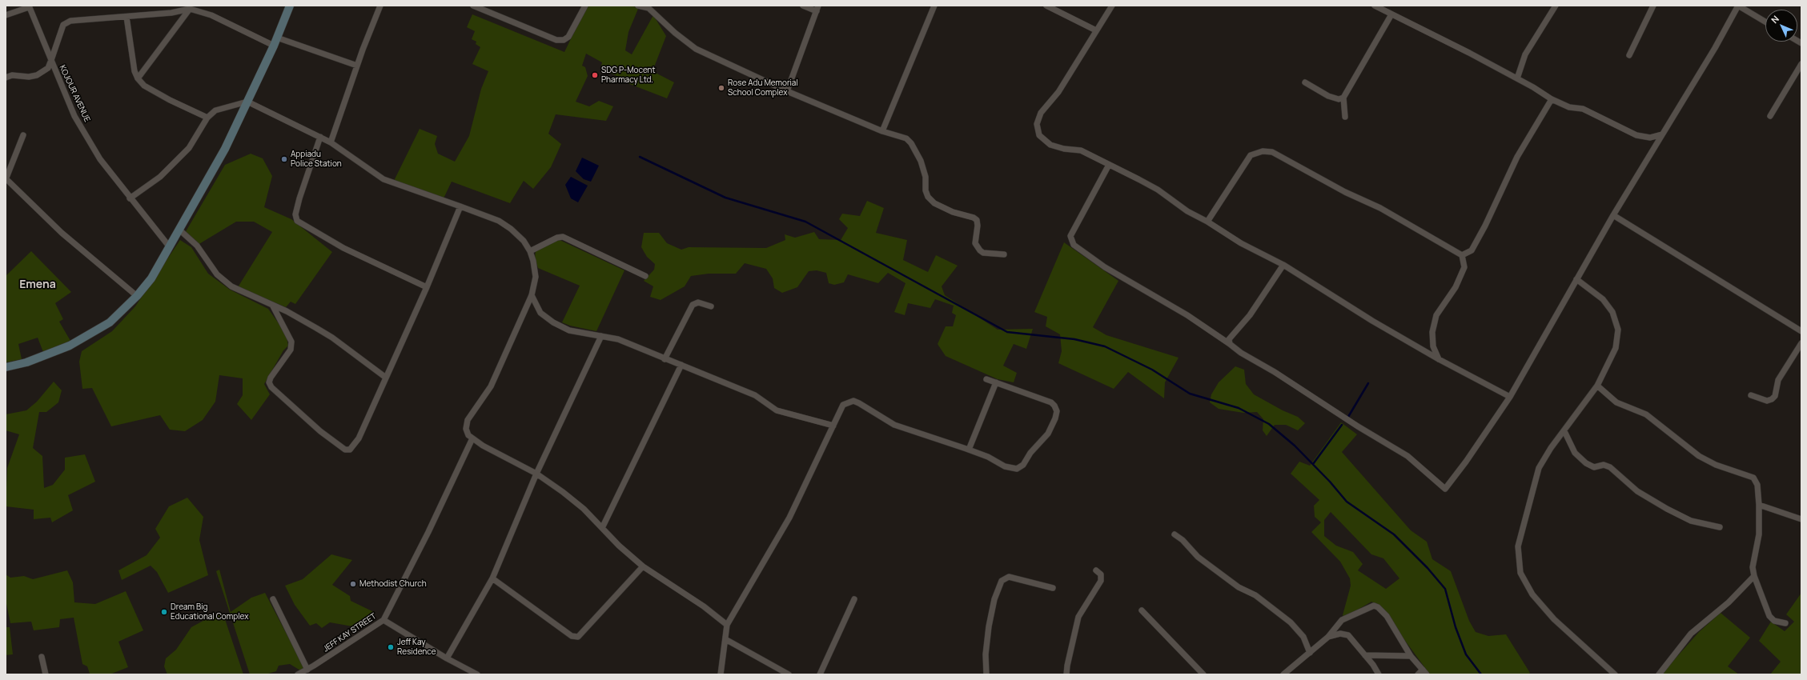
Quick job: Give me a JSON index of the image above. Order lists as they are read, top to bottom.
{
  "streets": {
    "street": ["KOJOUR AVENUE", "JEFF KAY STREET"]
  },
  "districts": ["Emena"],
  "places": [
    "SDG P-Mocent Pharmacy Ltd.",
    "Rose Adu Memorial School Complex",
    "Appiadu Police Station",
    "Methodist Church",
    "Dream Big Educational Complex",
    "Jeff Kay Residence"
  ],
  "north": "top left"
}
